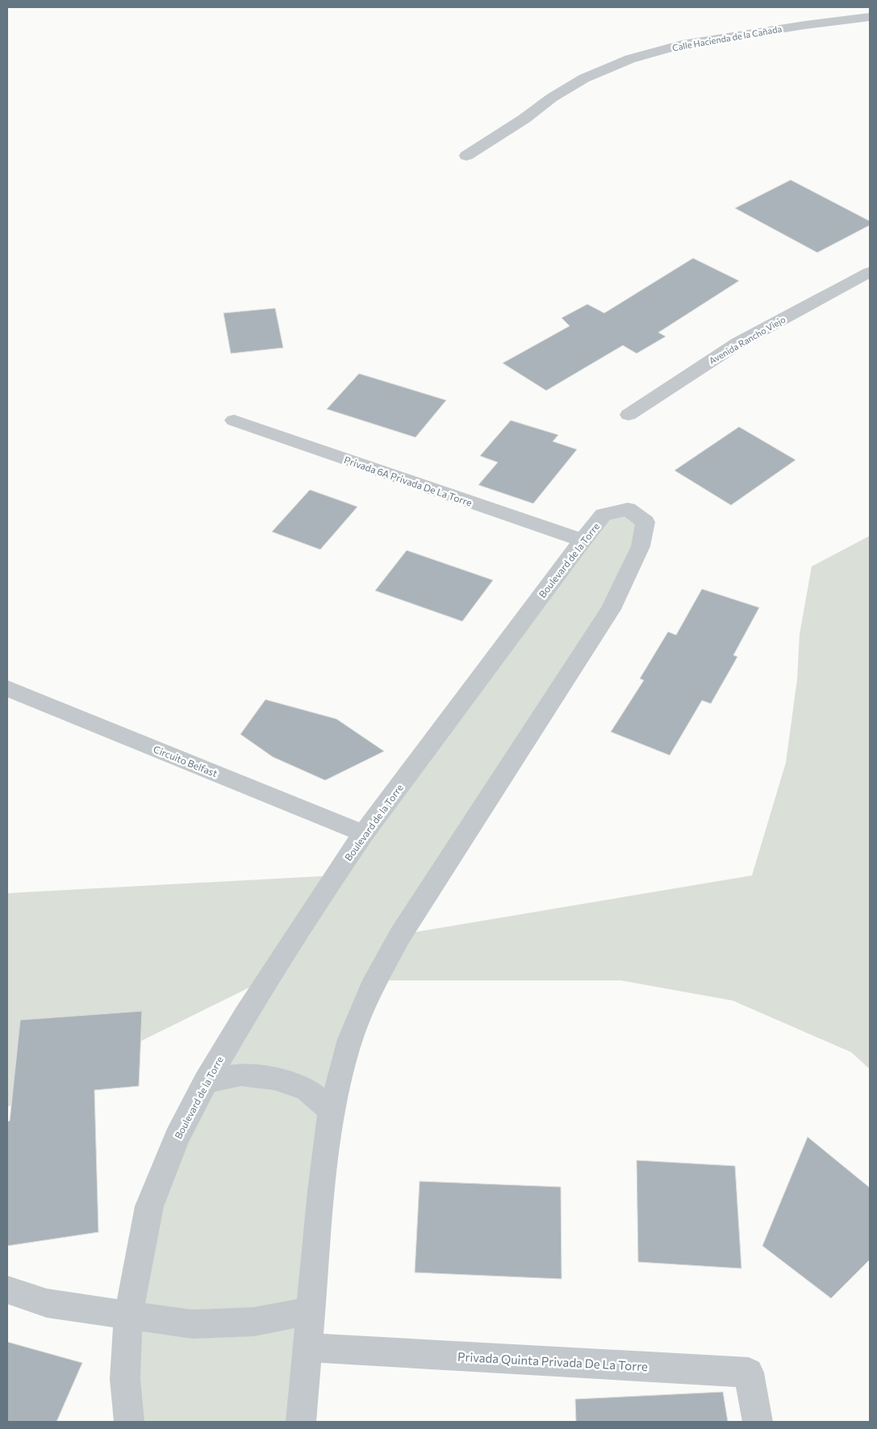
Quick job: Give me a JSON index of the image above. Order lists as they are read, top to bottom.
{
  "streets": {
    "street": [
      "Calle Hacienda de la Cañada",
      "Avenida Rancho Viejo",
      "Privada 6A Privada De La Torre",
      "Boulevard de la Torre",
      "Circuito Belfast",
      "Privada Quinta Privada De La Torre"
    ]
  },
  "crossings": [
    ["Privada 6A Privada De La Torre", "Boulevard de la Torre"],
    ["Boulevard de la Torre", "Circuito Belfast"],
    ["Boulevard de la Torre", "Privada Quinta Privada De La Torre"]
  ]
}
